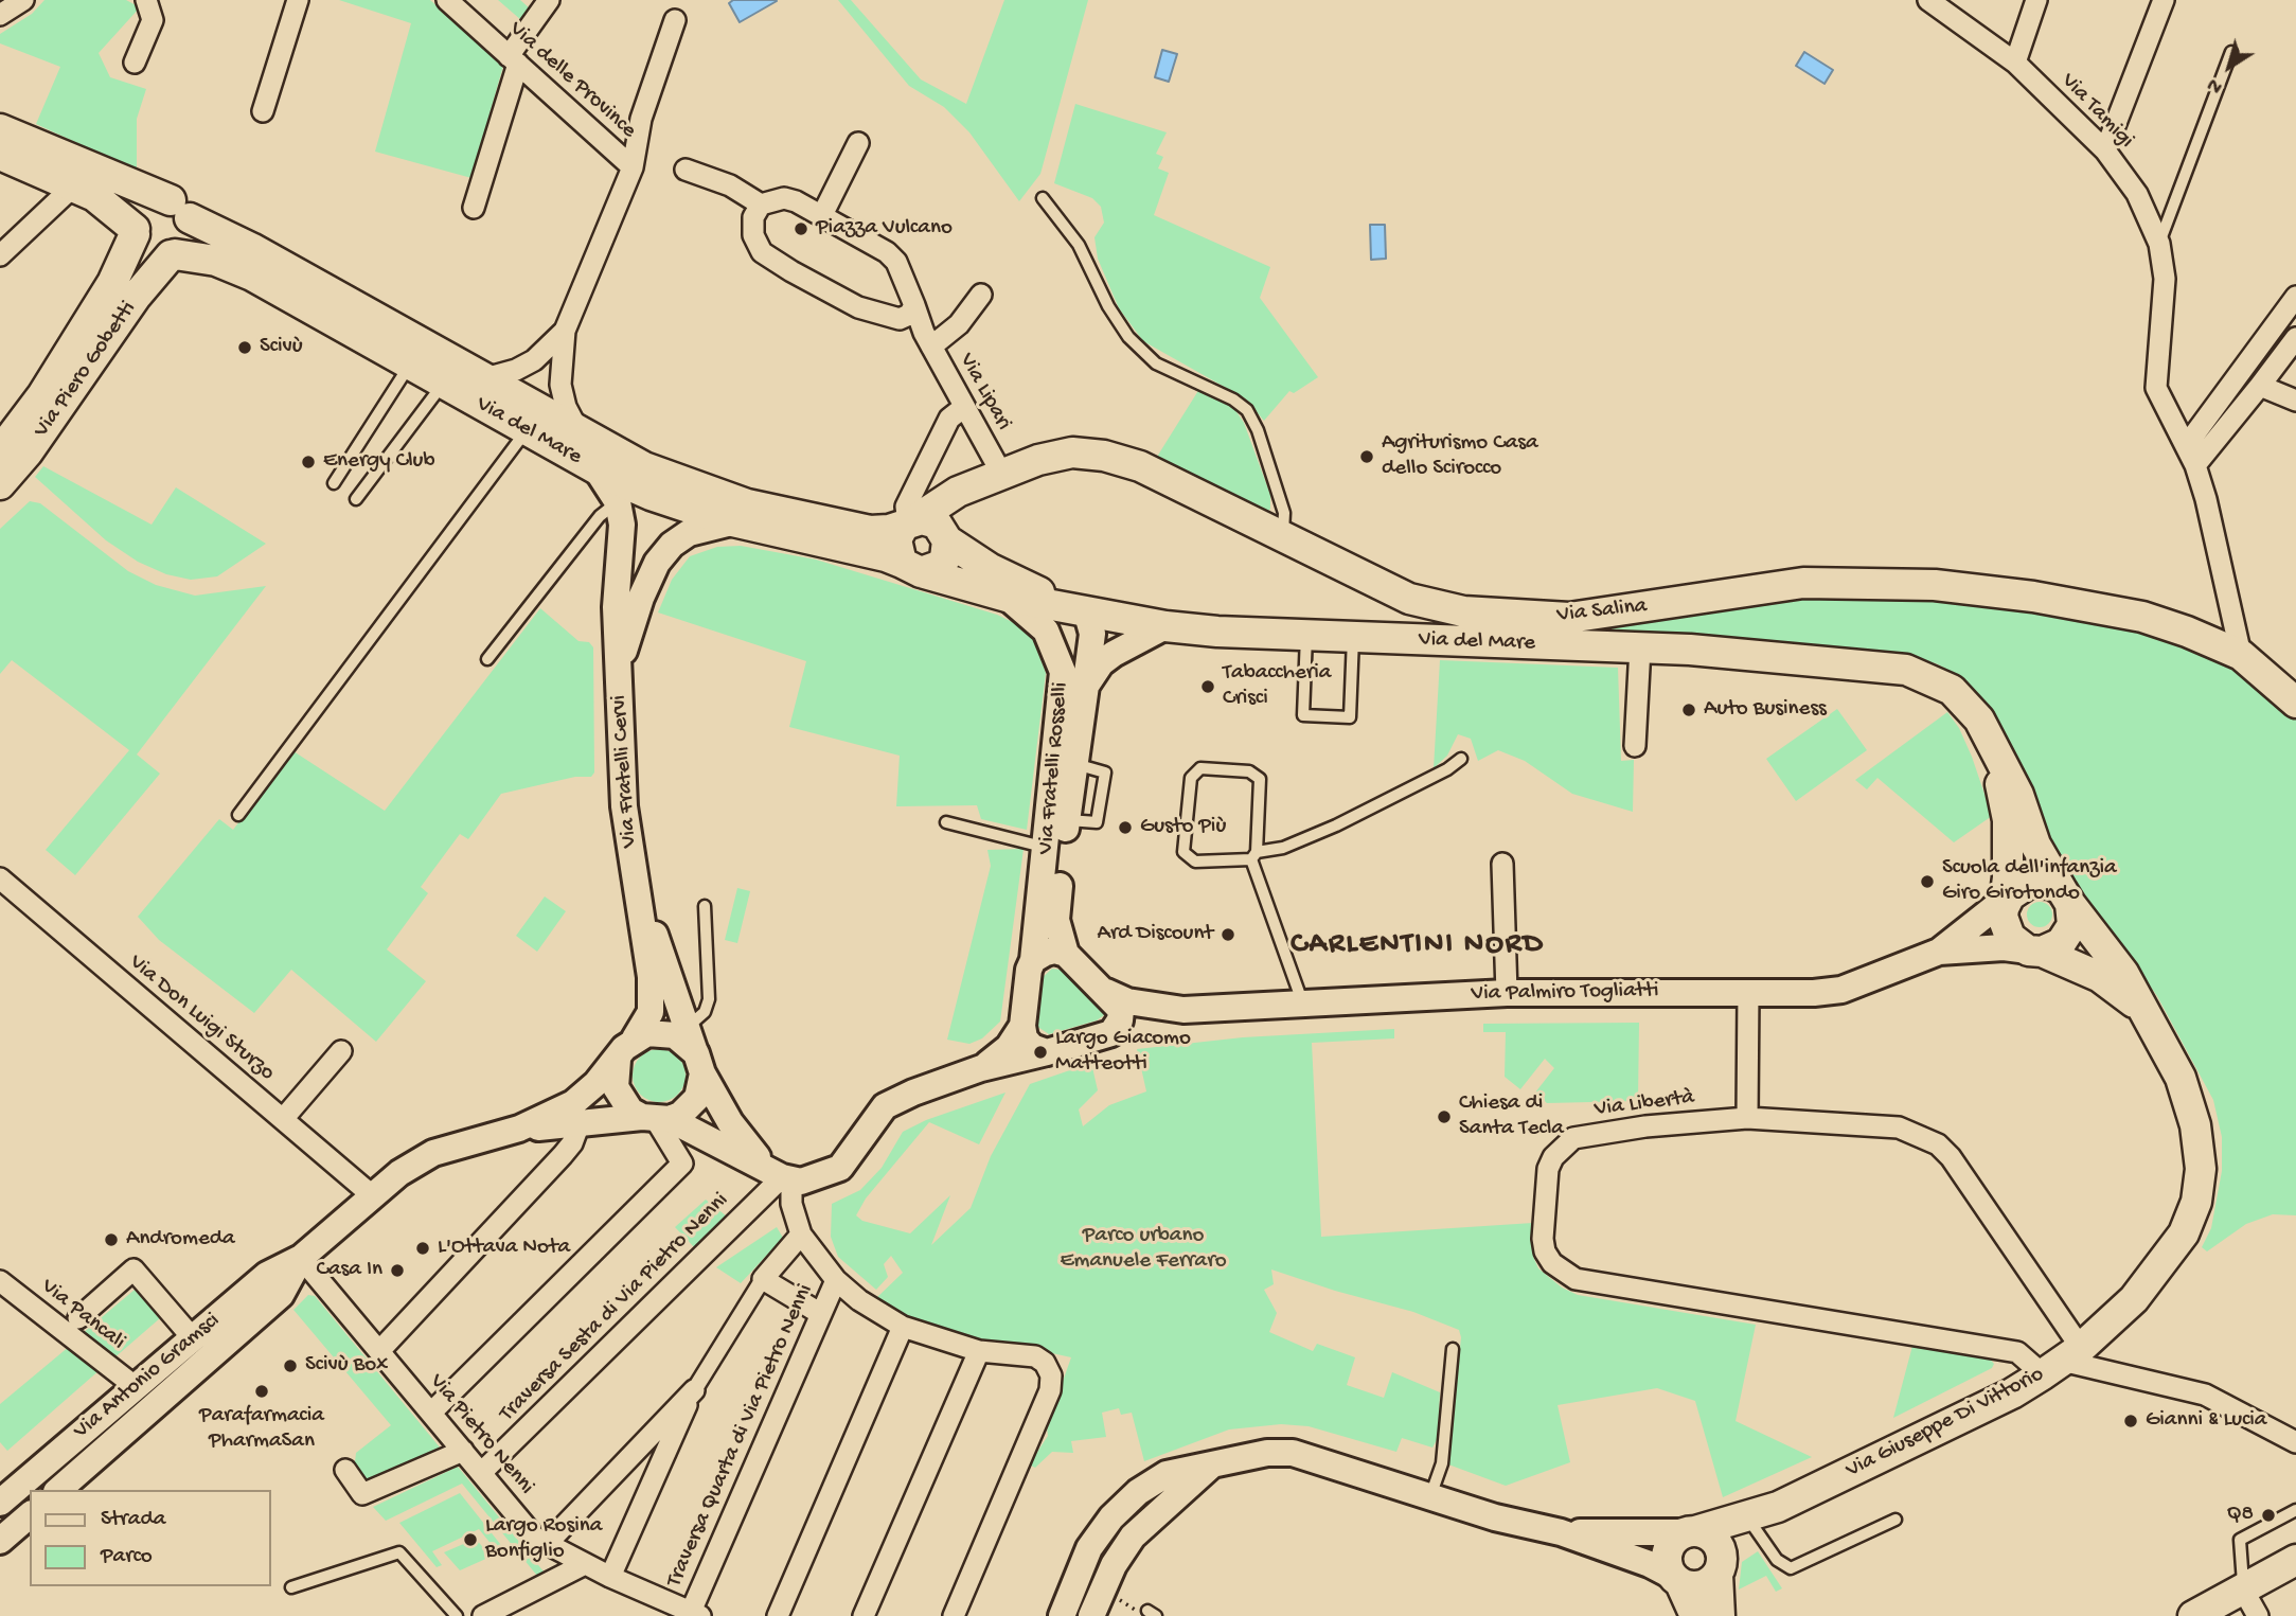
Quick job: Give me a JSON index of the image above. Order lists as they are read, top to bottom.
{
  "streets": {
    "main road": [
      "Via Piero Gobetti",
      "Via del Mare",
      "Via Salina",
      "Via Giuseppe Di Vittorio"
    ],
    "street": [
      "Via delle Province",
      "Via Tamigi",
      "Via Lipari",
      "Via Fratelli Rosselli",
      "Via Fratelli Cervi",
      "Via Palmiro Togliatti",
      "Via Don Luigi Sturzo",
      "Via Libertà",
      "Traversa Sesta di Via Pietro Nenni",
      "Via Pancali",
      "Via Antonio Gramsci",
      "Via Pietro Nenni",
      "Traversa Quarta di Via Pietro Nenni"
    ]
  },
  "crossings": [
    ["Via Piero Gobetti", "Via del Mare"],
    ["Via Lipari", "Via Salina"],
    ["Via del Mare", "Via Salina"],
    ["Via del Mare", "Via Fratelli Rosselli"],
    ["Via del Mare", "Via Giuseppe Di Vittorio"],
    ["Via Don Luigi Sturzo", "Via Antonio Gramsci"],
    ["Via Libertà", "Via Giuseppe Di Vittorio"],
    ["Traversa Sesta di Via Pietro Nenni", "Via Pietro Nenni"],
    ["Via Pancali", "Via Antonio Gramsci"],
    ["Via Antonio Gramsci", "Via Pietro Nenni"],
    ["Via Pietro Nenni", "Traversa Quarta di Via Pietro Nenni"]
  ],
  "districts": ["CARLENTINI NORD"],
  "parks": ["Parco urbano Emanuele Ferraro"],
  "places": [
    "Piazza Vulcano",
    "Scivù",
    "Agriturismo Casa dello Scirocco",
    "Energy Club",
    "Tabaccheria Crisci",
    "Auto Business",
    "Gusto Più",
    "Scuola dell'infanzia Giro Girotondo",
    "Ard Discount",
    "Largo Giacomo Matteotti",
    "Chiesa di Santa Tecla",
    "Andromeda",
    "L'Ottava Nota",
    "Casa In",
    "Scivù Box",
    "Parafarmacia PharmaSan",
    "Gianni & Lucia",
    "Q8",
    "Largo Rosina Bonfiglio"
  ],
  "legend": ["Strada", "Parco"],
  "north": "bottom left"
}
